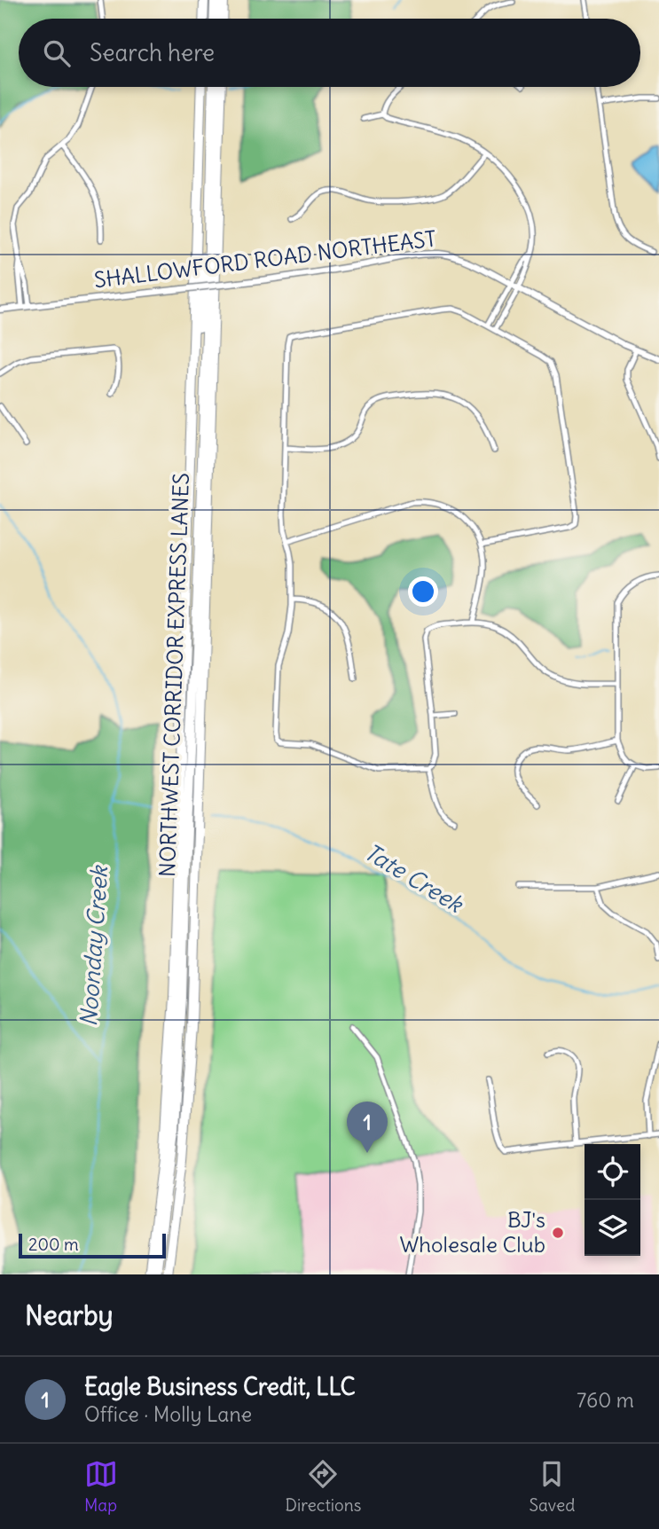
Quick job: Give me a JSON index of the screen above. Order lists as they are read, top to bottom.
{
  "streets": {
    "highway": ["NORTHWEST CORRIDOR EXPRESS LANES"],
    "street": ["SHALLOWFORD ROAD NORTHEAST"]
  },
  "water": ["Tate Creek", "Noonday Creek"],
  "places": ["BJ's Wholesale Club"],
  "scale_bar": "200 m",
  "page": {
    "search": "Search here",
    "pins": "1",
    "scale": "200 m",
    "heading": "Nearby",
    "list": [
      {
        "mark": "1",
        "name": "Eagle Business Credit, LLC",
        "note": "Office · Molly Lane",
        "value": "760 m"
      }
    ],
    "nav": ["Map", "Directions", "Saved"]
  }
}
